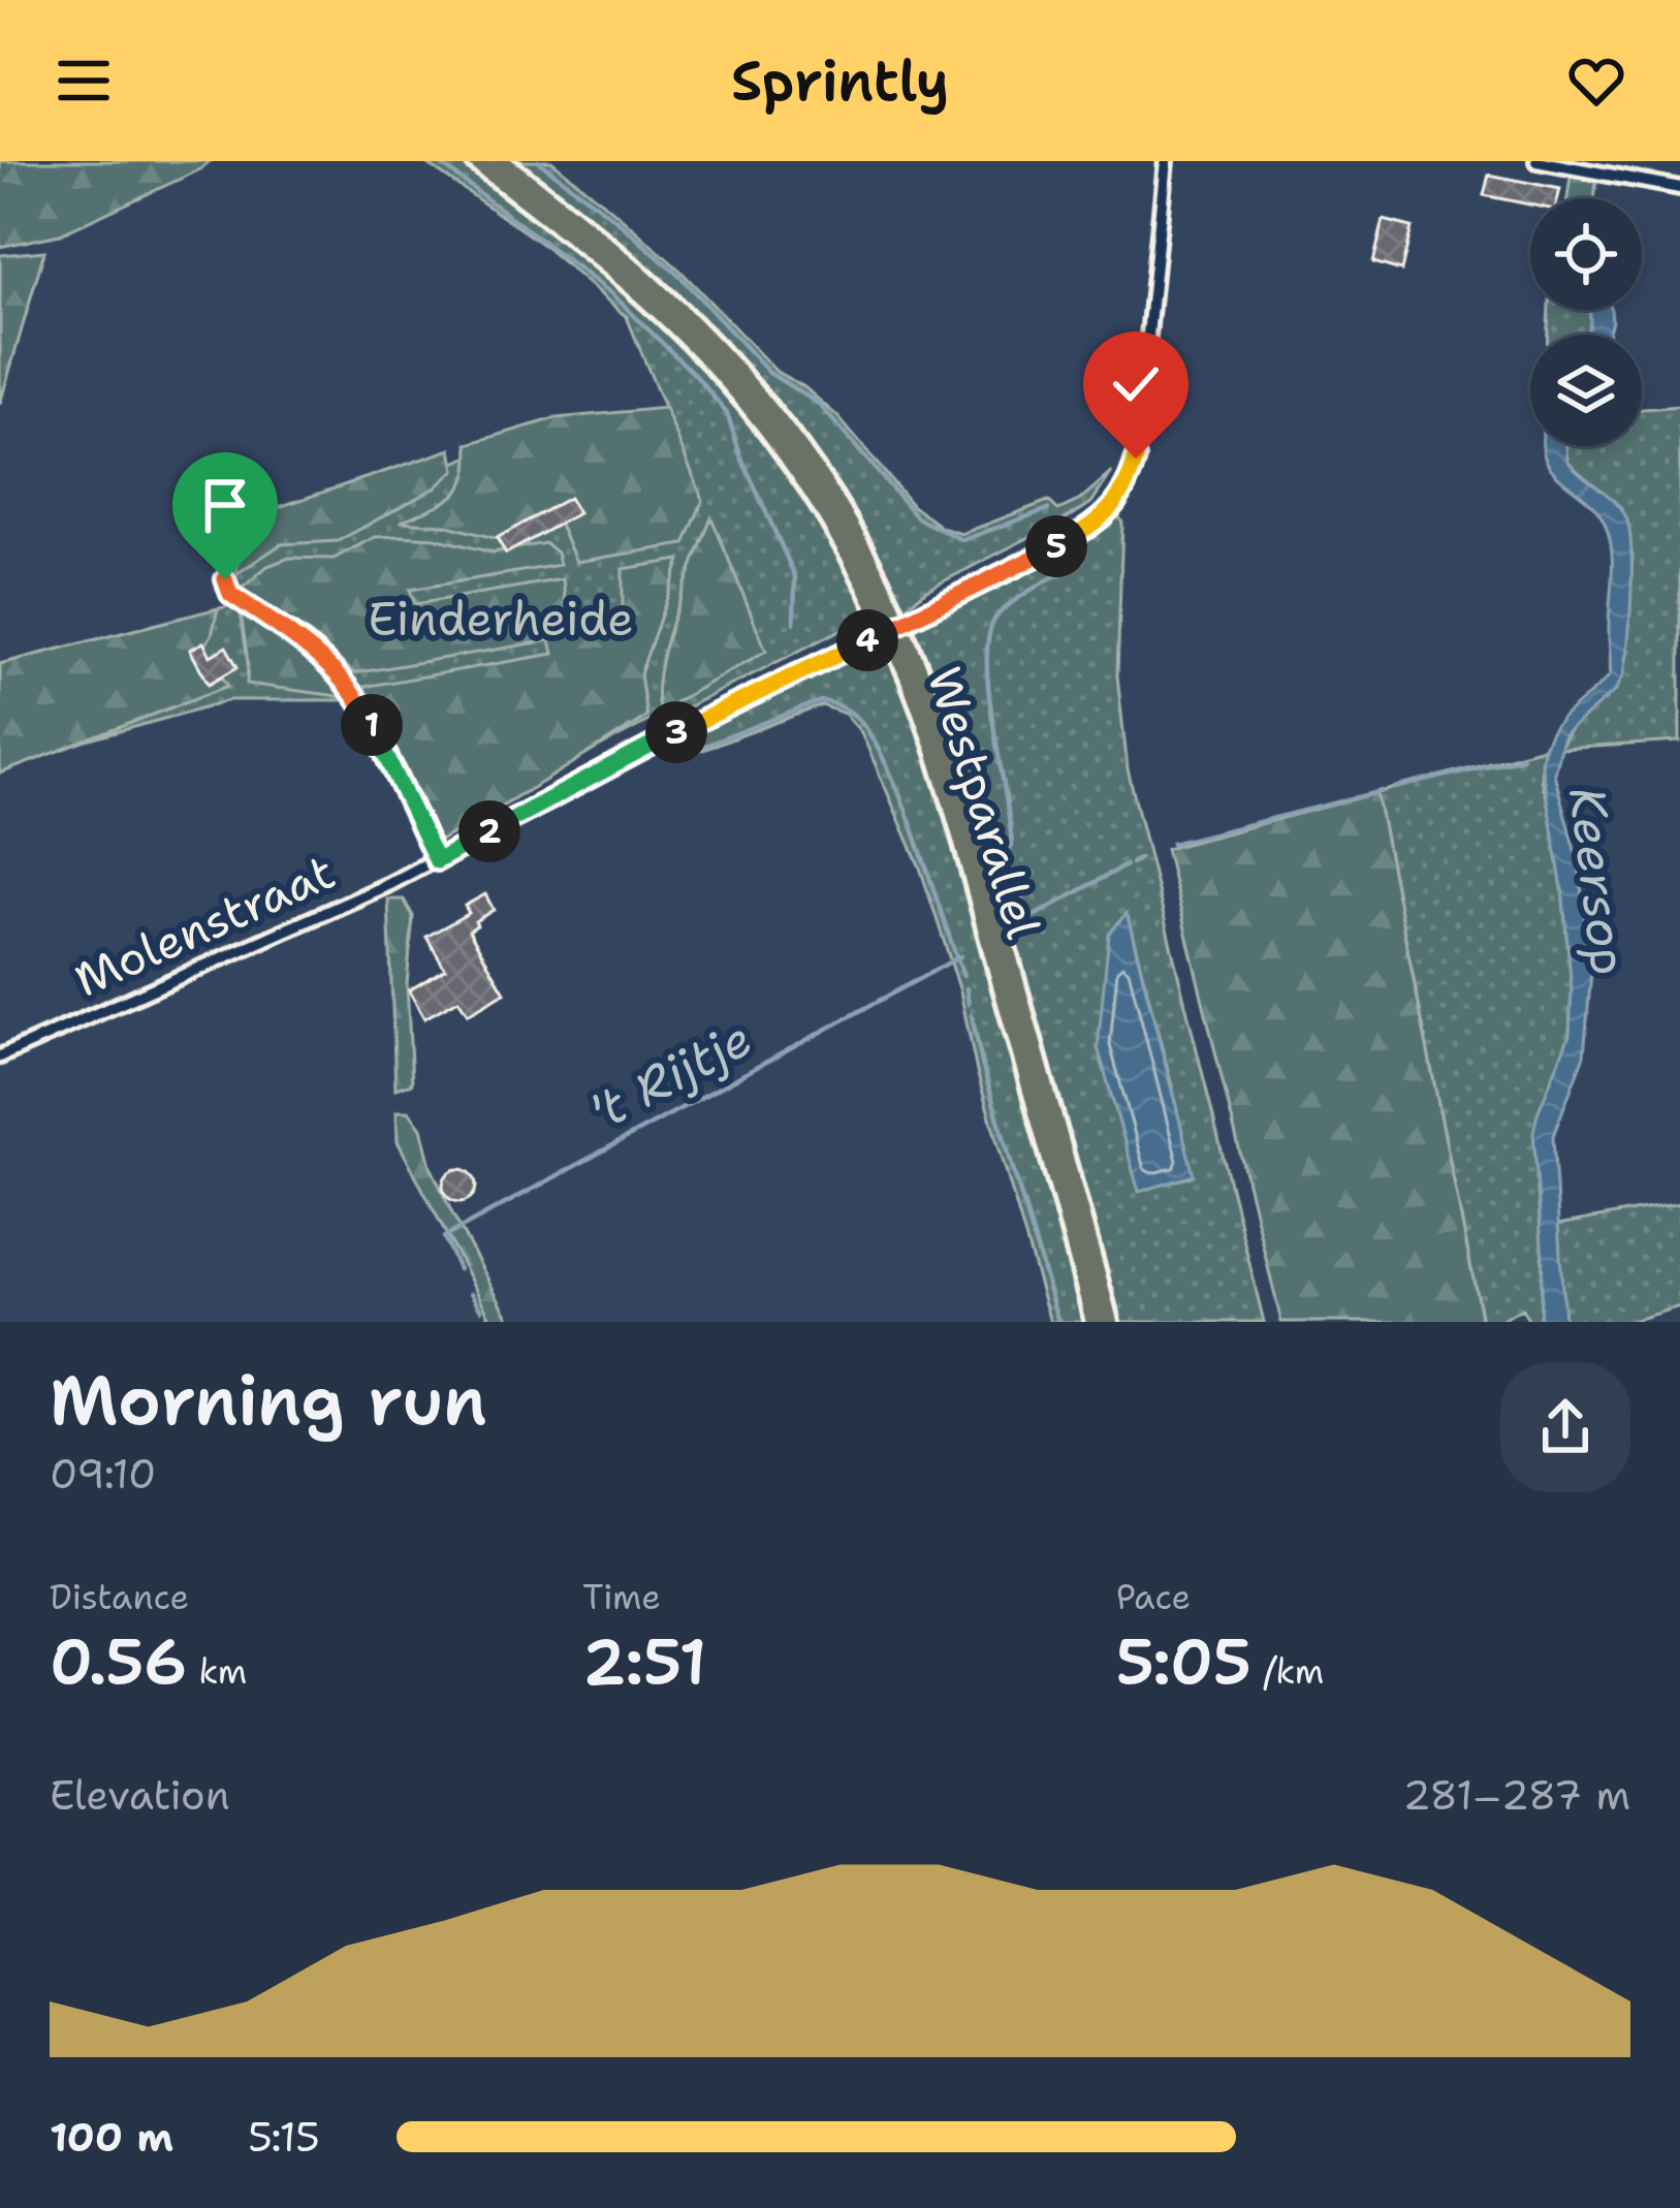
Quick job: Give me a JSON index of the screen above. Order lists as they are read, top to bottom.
{
  "streets": {
    "main road": ["Westparallel"],
    "street": ["Molenstraat"]
  },
  "water": ["Keersop", "'t Rijtje"],
  "parks": ["Einderheide"],
  "page": {
    "header": "Sprintly",
    "pins": [
      "5",
      "4",
      "1",
      "3",
      "2"
    ],
    "heading": ["Morning run", "09:10"],
    "stats": [
      ["Distance", "0.56 km"],
      ["Time", "2:51"],
      ["Pace", "5:05 /km"]
    ],
    "chart": ["Elevation", "281–287 m"],
    "list": [
      {
        "name": "100 m",
        "note": "5:15"
      }
    ]
  }
}
